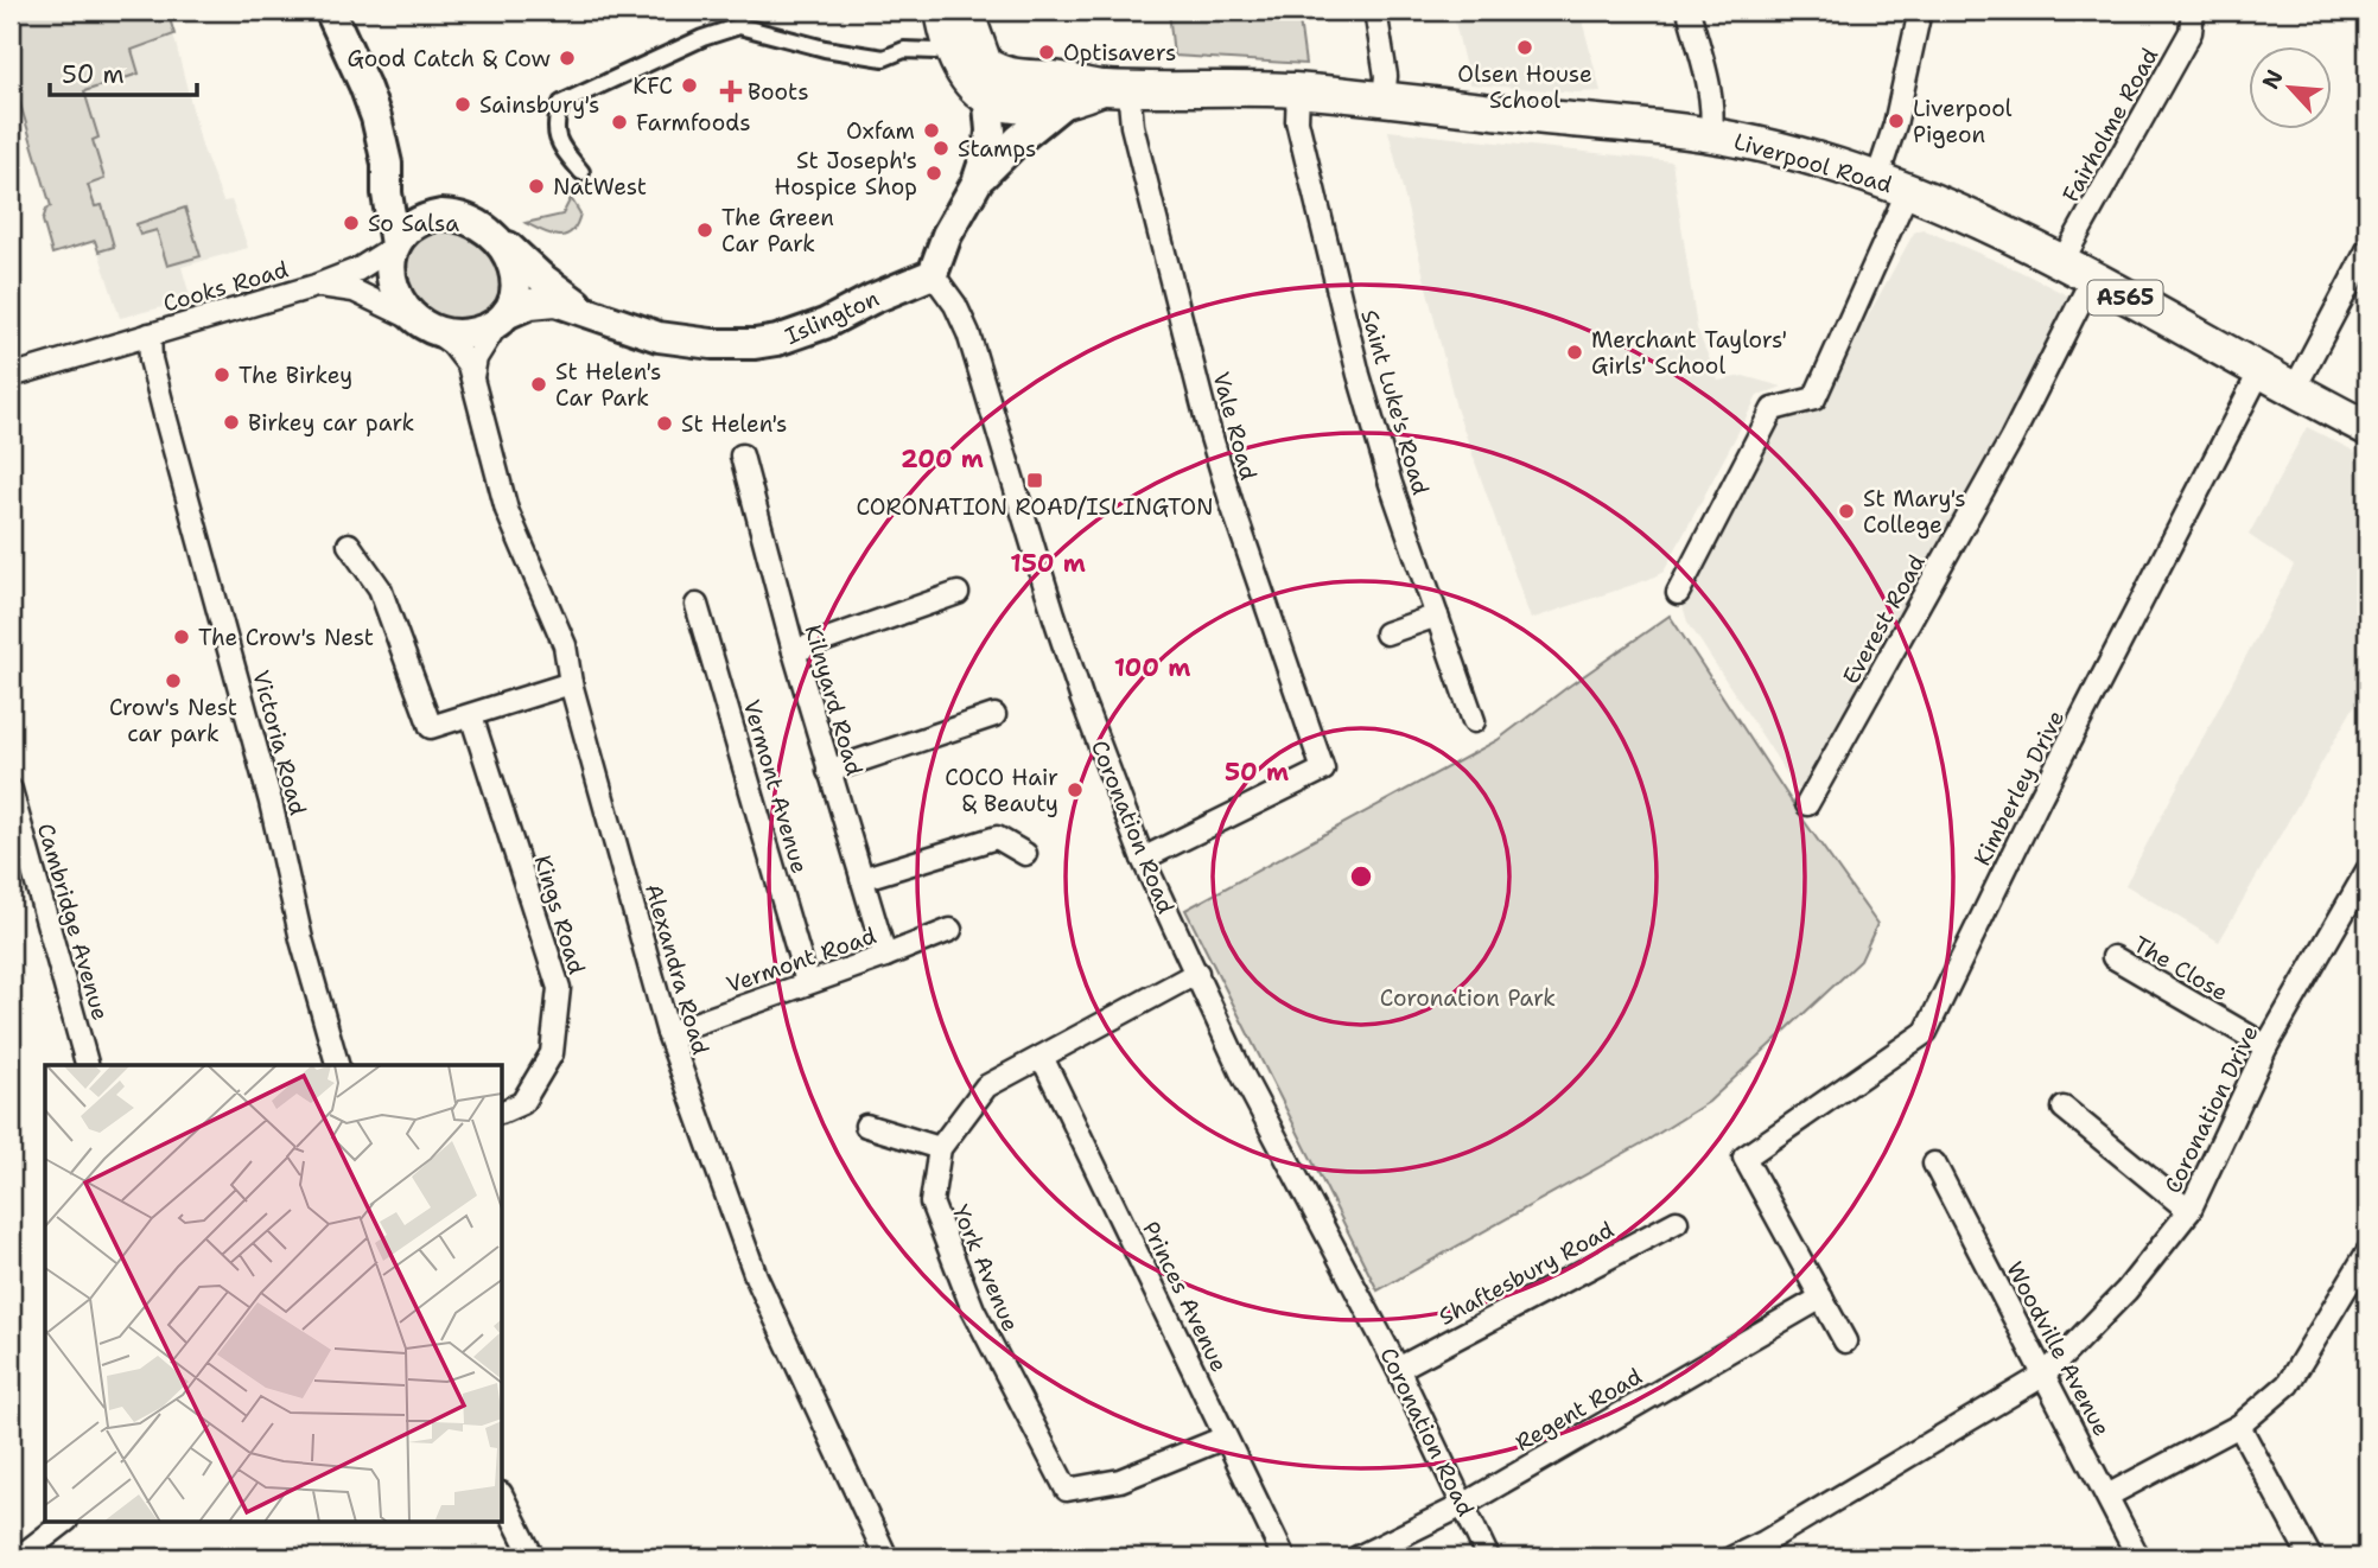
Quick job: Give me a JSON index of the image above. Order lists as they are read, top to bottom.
{
  "streets": {
    "highway": ["Liverpool Road", "A565"],
    "main road": ["Islington"],
    "street": [
      "Fairholme Road",
      "Cooks Road",
      "Saint Luke's Road",
      "Vale Road",
      "Everest Road",
      "Kilnyard Road",
      "Victoria Road",
      "Vermont Avenue",
      "Kimberley Drive",
      "Coronation Road",
      "Kings Road",
      "Cambridge Avenue",
      "Vermont Road",
      "The Close",
      "Alexandra Road",
      "Coronation Drive",
      "York Avenue",
      "Shaftesbury Road",
      "Princes Avenue",
      "Woodville Avenue",
      "Regent Road"
    ]
  },
  "crossings": [
    ["Fairholme Road", "Liverpool Road"],
    ["Liverpool Road", "Saint Luke's Road"],
    ["Liverpool Road", "Vale Road"],
    ["Liverpool Road", "Everest Road"],
    ["Liverpool Road", "Kimberley Drive"],
    ["Cooks Road", "Islington"],
    ["Cooks Road", "Victoria Road"],
    ["Cooks Road", "Alexandra Road"],
    ["Islington", "Coronation Road"],
    ["Islington", "Alexandra Road"],
    ["Vale Road", "Coronation Road"],
    ["Kilnyard Road", "Vermont Road"],
    ["Vermont Avenue", "Vermont Road"],
    ["Kimberley Drive", "Regent Road"],
    ["Coronation Road", "York Avenue"],
    ["Coronation Road", "Shaftesbury Road"],
    ["Coronation Road", "Regent Road"],
    ["Vermont Road", "Alexandra Road"],
    ["The Close", "Coronation Drive"],
    ["Coronation Drive", "Woodville Avenue"],
    ["York Avenue", "Princes Avenue"]
  ],
  "parks": ["Coronation Park"],
  "places": {
    "other": [
      "Olsen House School",
      "Optisavers",
      "Good Catch & Cow",
      "KFC",
      "Sainsbury's",
      "Liverpool Pigeon",
      "Farmfoods",
      "Oxfam",
      "Stamps",
      "St Joseph's Hospice Shop",
      "NatWest",
      "So Salsa",
      "The Green Car Park",
      "Merchant Taylors' Girls' School",
      "The Birkey",
      "St Helen's Car Park",
      "Birkey car park",
      "St Helen's",
      "St Mary's College",
      "The Crow's Nest",
      "Crow's Nest car park",
      "COCO Hair & Beauty"
    ],
    "health": ["Boots"],
    "transit": ["CORONATION ROAD/ISLINGTON"]
  },
  "scale_bar": "50 m",
  "north": "top left",
  "rings": [
    "200 m",
    "150 m",
    "100 m",
    "50 m"
  ]
}
